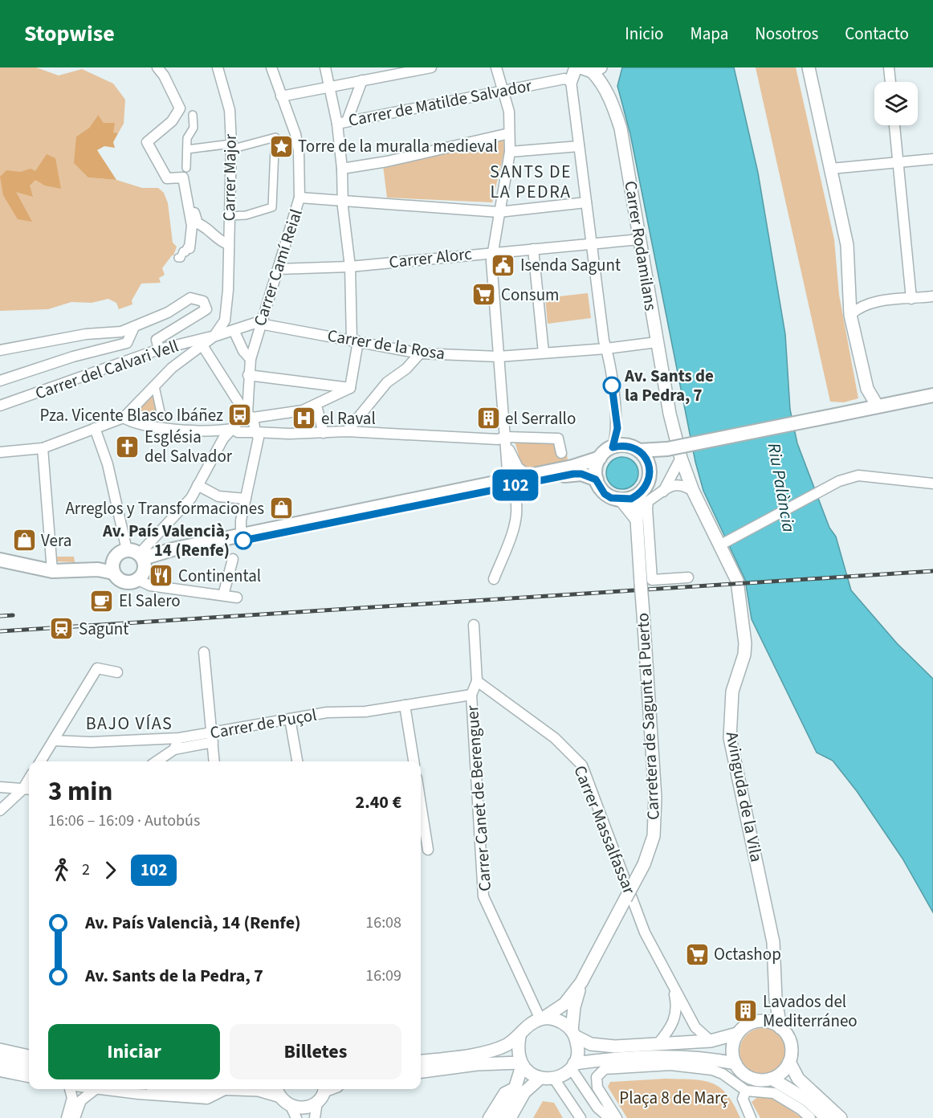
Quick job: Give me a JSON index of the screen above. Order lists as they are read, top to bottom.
{
  "streets": {
    "street": [
      "Carrer de Matilde Salvador",
      "Carrer Major",
      "Carrer Rodamilans",
      "Carrer Alorc",
      "Carrer Camí Reial",
      "Carrer de la Rosa",
      "Carrer del Calvari Vell",
      "Carretera de Sagunt al Puerto",
      "Carrer de Puçol",
      "Avinguda de la Vila",
      "Carrer Canet de Berenguer",
      "Carrer Massalfassar"
    ]
  },
  "crossings": [
    ["Carrer Major", "Carrer del Calvari Vell"],
    ["Carrer Rodamilans", "Carrer Alorc"],
    ["Carrer Rodamilans", "Carrer de la Rosa"],
    ["Carrer Rodamilans", "Avinguda de la Vila"],
    ["Carrer Alorc", "Carrer Camí Reial"],
    ["Carrer Camí Reial", "Carrer de la Rosa"],
    ["Carrer Camí Reial", "Carrer del Calvari Vell"],
    ["Carrer de la Rosa", "Carrer del Calvari Vell"],
    ["Carretera de Sagunt al Puerto", "Carrer Canet de Berenguer"],
    ["Carrer de Puçol", "Carrer Canet de Berenguer"],
    ["Carrer Canet de Berenguer", "Carrer Massalfassar"]
  ],
  "districts": ["SANTS DE LA PEDRA", "BAJO VÍAS"],
  "water": ["Riu Palància"],
  "parks": ["Plaça 8 de Març"],
  "places": {
    "place": ["Torre de la muralla medieval"],
    "public building": ["Isenda Sagunt"],
    "supermarket": ["Consum", "Octashop"],
    "other": ["Av. Sants de la Pedra, 7", "Av. País Valencià, 14 (Renfe)"],
    "bus stop": ["Pza. Vicente Blasco Ibáñez"],
    "hospital": ["el Raval"],
    "building": ["el Serrallo", "Lavados del Mediterráneo"],
    "church": ["Església del Salvador"],
    "shop": ["Arreglos y Transformaciones", "Vera"],
    "restaurant": ["Continental"],
    "cafe": ["El Salero"],
    "station": ["Sagunt"]
  },
  "lines": ["bus line 102"],
  "page": {
    "header": "Stopwise",
    "nav": [
      "Inicio",
      "Mapa",
      "Nosotros",
      "Contacto"
    ],
    "on_map": "102",
    "heading": ["3 min", "16:06 – 16:09 · Autobús", "2.40 €"],
    "legs": ["2", "102"],
    "list": [
      {
        "name": "Av. País Valencià, 14 (Renfe)",
        "value": "16:08"
      },
      {
        "name": "Av. Sants de la Pedra, 7",
        "value": "16:09"
      }
    ],
    "buttons": ["Iniciar", "Billetes"]
  }
}
